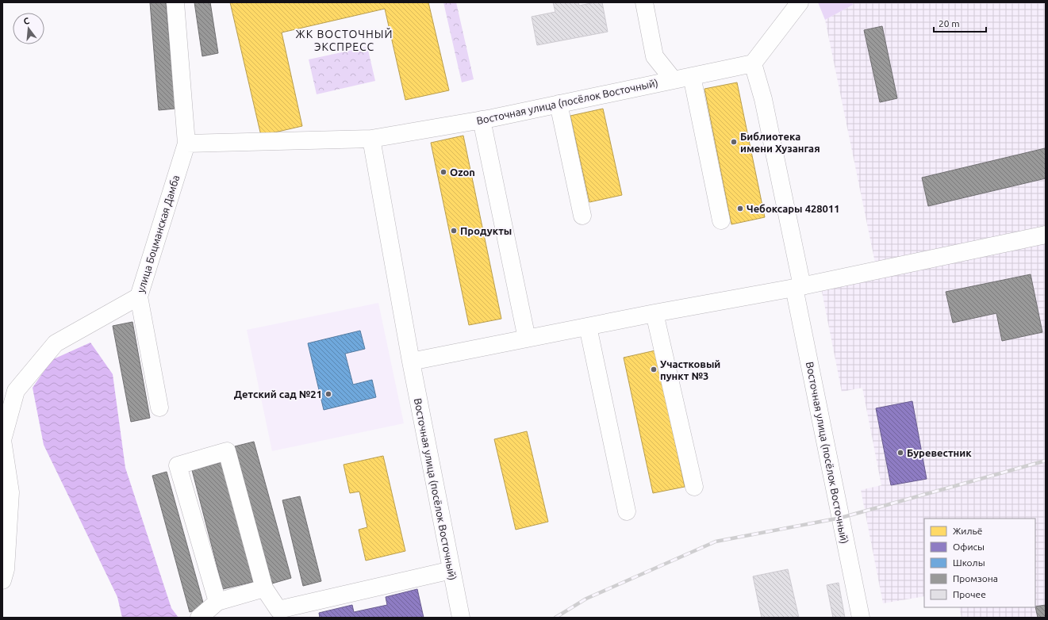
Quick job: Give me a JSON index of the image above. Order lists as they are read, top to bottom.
{
  "streets": {
    "street": ["Восточная улица (посёлок Восточный)", "улица Боцманская Дамба"]
  },
  "districts": ["ЖК ВОСТОЧНЫЙ ЭКСПРЕСС"],
  "places": [
    "Библиотека имени Хузангая",
    "Ozon",
    "Чебоксары 428011",
    "Продукты",
    "Участковый пункт №3",
    "Детский сад №21",
    "Буревестник"
  ],
  "legend": [
    "Жильё",
    "Офисы",
    "Школы",
    "Промзона",
    "Прочее"
  ],
  "scale_bar": "20 m",
  "north": "top"
}
